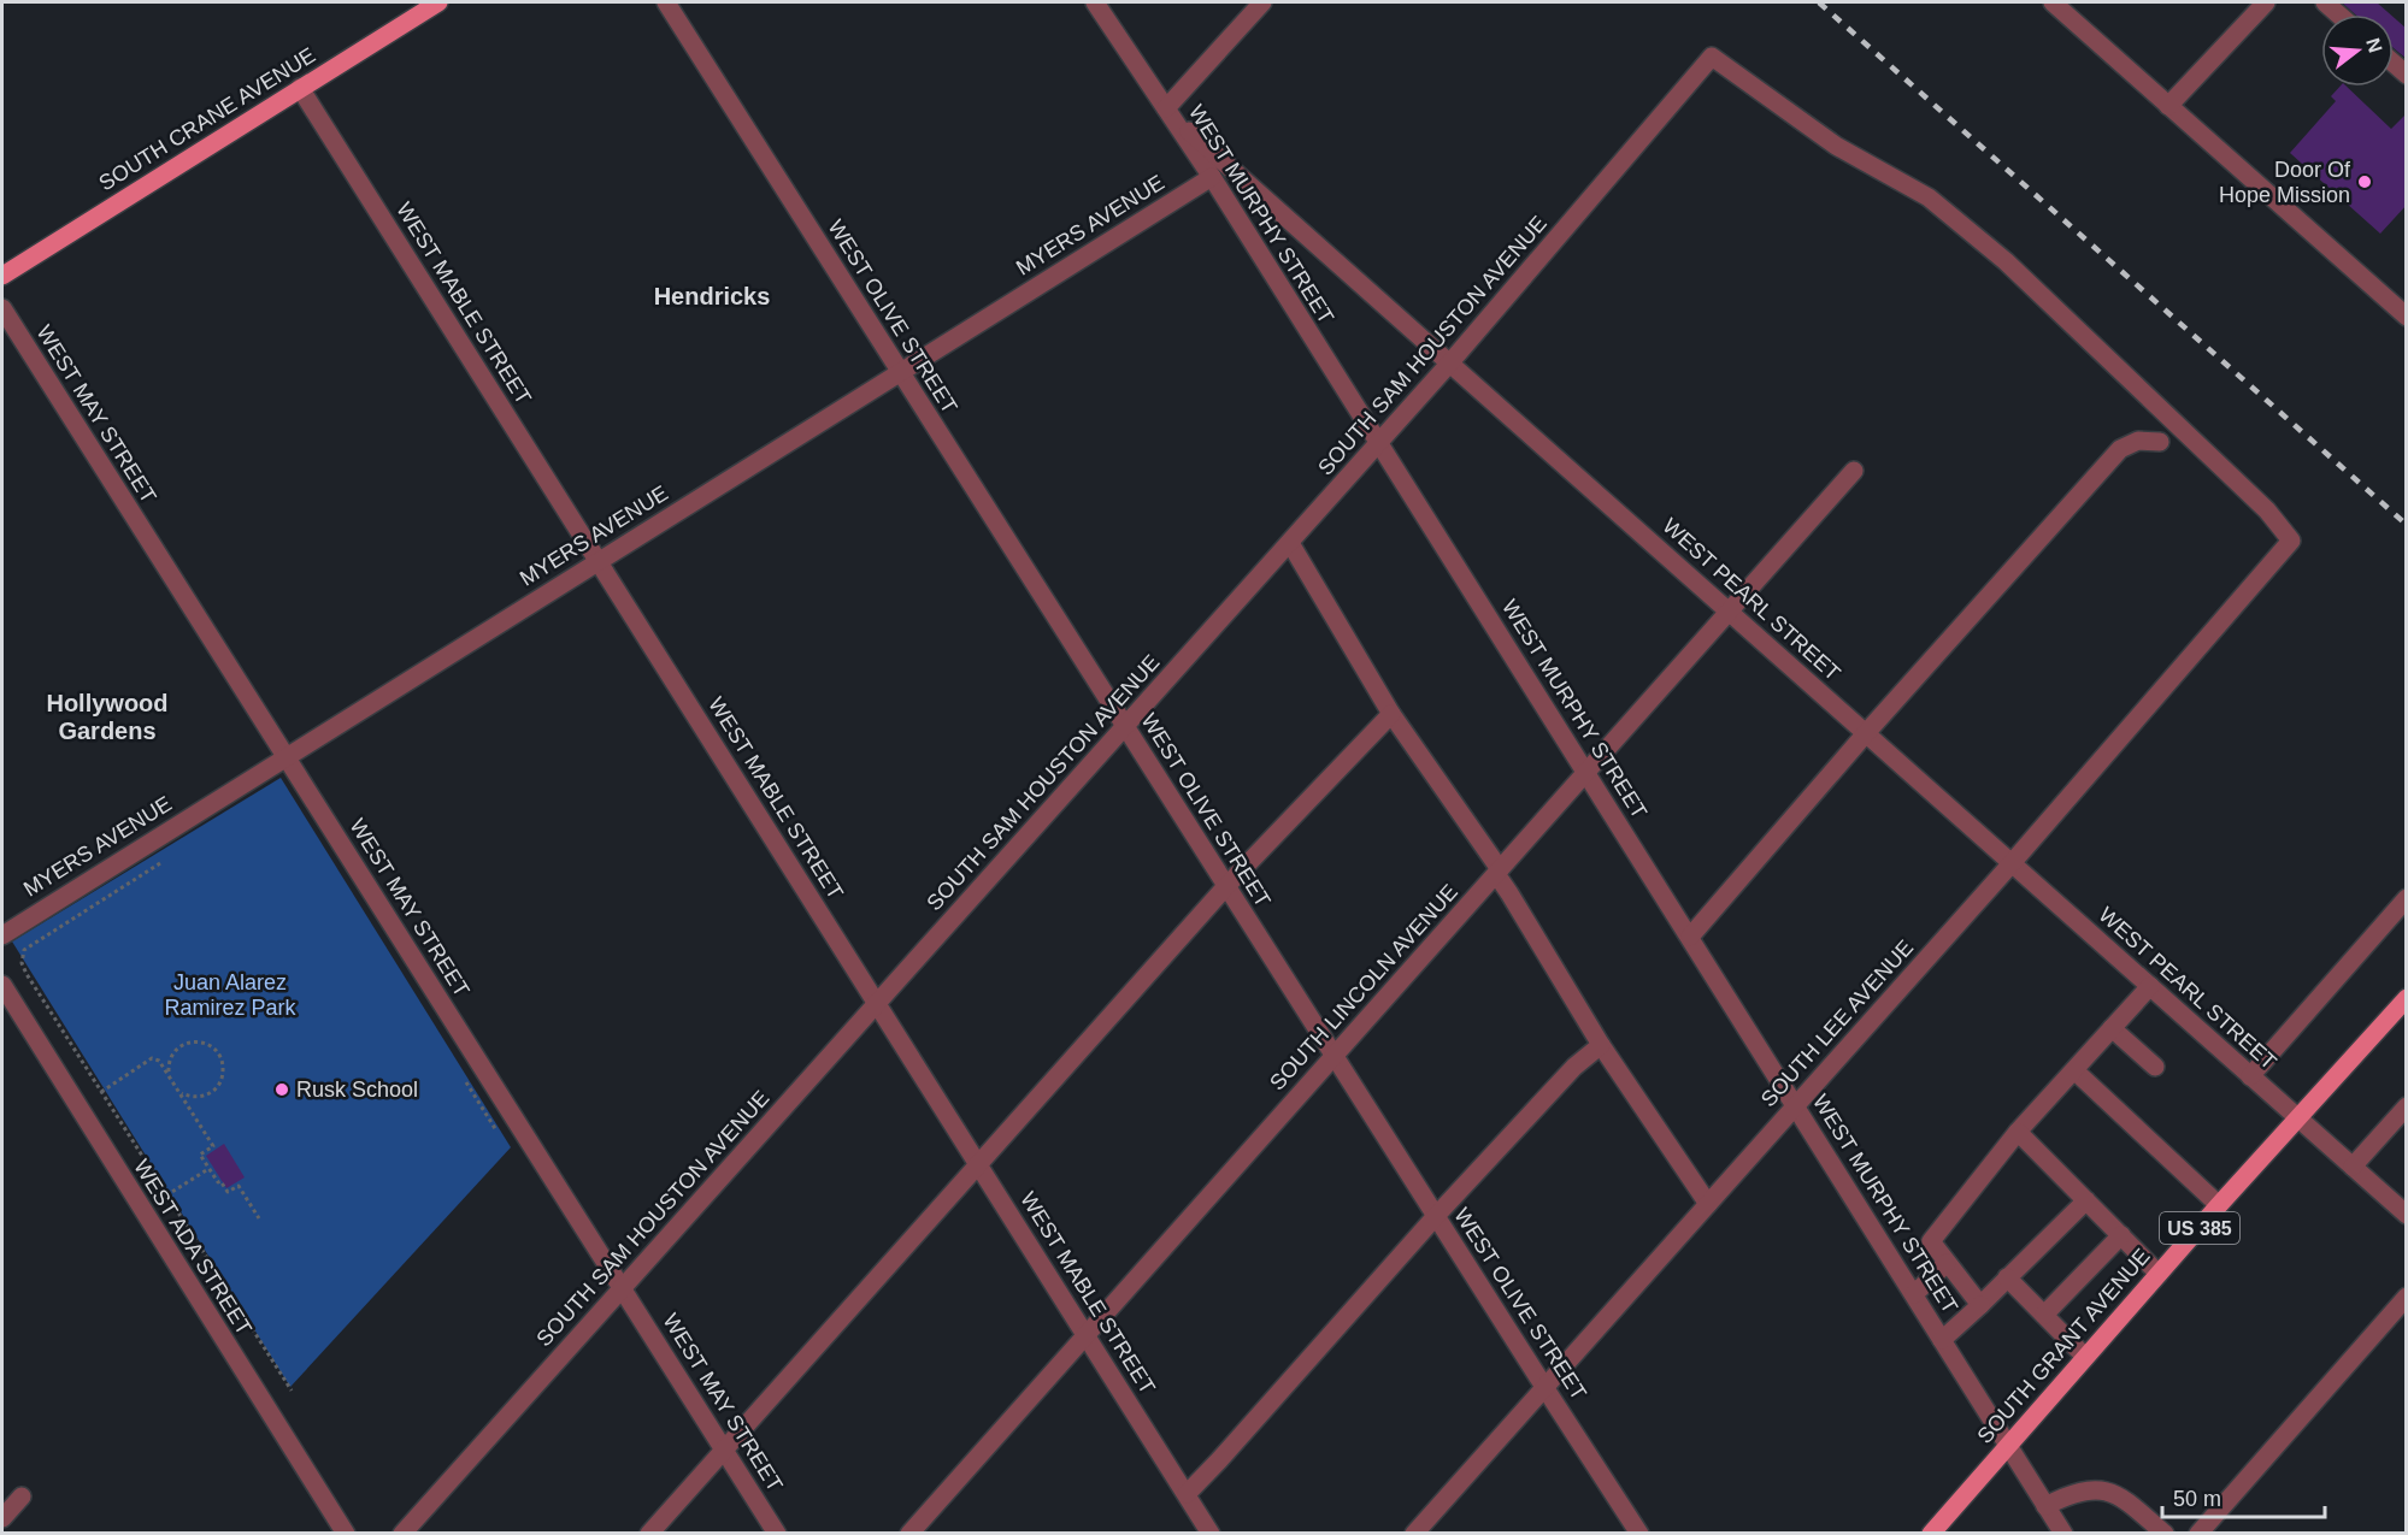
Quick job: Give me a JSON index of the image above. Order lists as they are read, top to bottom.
{
  "streets": {
    "main road": ["SOUTH CRANE AVENUE", "US 385", "SOUTH GRANT AVENUE"],
    "street": [
      "WEST MURPHY STREET",
      "MYERS AVENUE",
      "WEST MABLE STREET",
      "WEST OLIVE STREET",
      "SOUTH SAM HOUSTON AVENUE",
      "WEST MAY STREET",
      "WEST PEARL STREET",
      "SOUTH LINCOLN AVENUE",
      "SOUTH LEE AVENUE",
      "WEST ADA STREET"
    ]
  },
  "crossings": [
    ["SOUTH CRANE AVENUE", "WEST MABLE STREET"],
    ["WEST MURPHY STREET", "MYERS AVENUE"],
    ["WEST MURPHY STREET", "SOUTH SAM HOUSTON AVENUE"],
    ["WEST MURPHY STREET", "WEST PEARL STREET"],
    ["WEST MURPHY STREET", "SOUTH LINCOLN AVENUE"],
    ["WEST MURPHY STREET", "SOUTH LEE AVENUE"],
    ["WEST MURPHY STREET", "SOUTH GRANT AVENUE"],
    ["MYERS AVENUE", "WEST MABLE STREET"],
    ["MYERS AVENUE", "WEST OLIVE STREET"],
    ["MYERS AVENUE", "WEST MAY STREET"],
    ["WEST MABLE STREET", "SOUTH SAM HOUSTON AVENUE"],
    ["WEST MABLE STREET", "SOUTH LINCOLN AVENUE"],
    ["WEST OLIVE STREET", "SOUTH SAM HOUSTON AVENUE"],
    ["WEST OLIVE STREET", "SOUTH LINCOLN AVENUE"],
    ["WEST OLIVE STREET", "SOUTH LEE AVENUE"],
    ["SOUTH SAM HOUSTON AVENUE", "WEST MAY STREET"],
    ["SOUTH SAM HOUSTON AVENUE", "WEST PEARL STREET"],
    ["SOUTH SAM HOUSTON AVENUE", "SOUTH LEE AVENUE"],
    ["WEST PEARL STREET", "SOUTH LINCOLN AVENUE"],
    ["WEST PEARL STREET", "SOUTH LEE AVENUE"],
    ["WEST PEARL STREET", "SOUTH GRANT AVENUE"]
  ],
  "districts": ["Hendricks", "Hollywood Gardens"],
  "parks": ["Juan Alarez Ramirez Park"],
  "places": ["Door Of Hope Mission", "Rusk School"],
  "scale_bar": "50 m",
  "north": "right"
}
